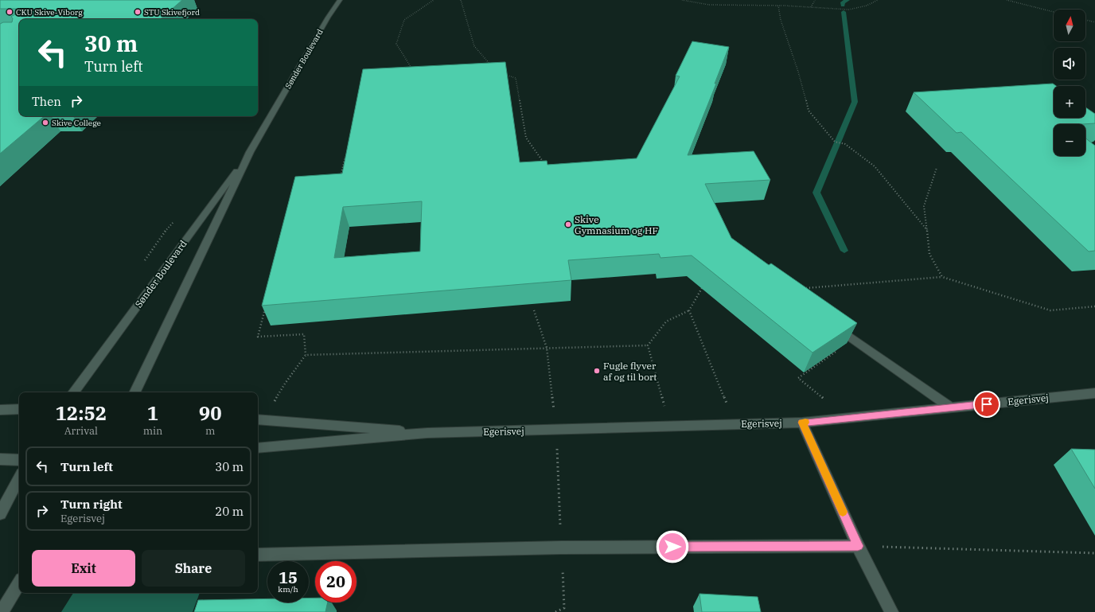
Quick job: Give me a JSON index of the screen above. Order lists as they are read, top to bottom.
{
  "streets": {
    "street": ["Sønder Boulevard", "Egerisvej"]
  },
  "places": [
    "CKU Skive-Viborg",
    "STU Skivefjord",
    "Skive College",
    "Skive Gymnasium og HF",
    "Fugle flyver af og til bort"
  ],
  "north": "top",
  "page": {
    "map_buttons": ["+", "−"],
    "turn": ["30 m", "Turn left"],
    "then": "Then",
    "eta": [
      "12:52",
      "Arrival",
      "1",
      "min",
      "90",
      "m"
    ],
    "list": [
      {
        "name": "Turn left",
        "value": "30 m"
      },
      {
        "name": "Turn right",
        "note": "Egerisvej",
        "value": "20 m"
      }
    ],
    "buttons": ["Exit", "Share"],
    "speed": "15 km/h",
    "limit": "20"
  }
}
